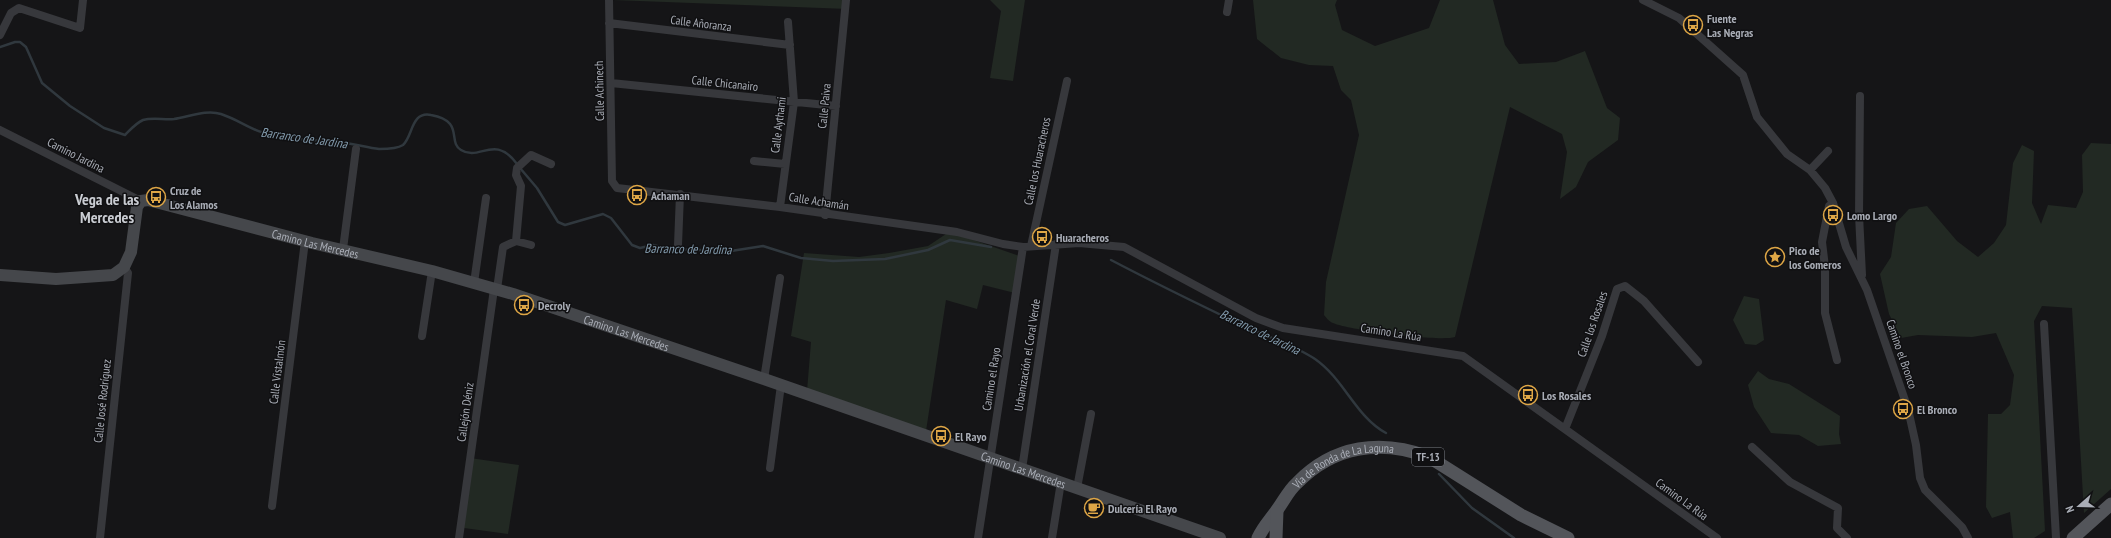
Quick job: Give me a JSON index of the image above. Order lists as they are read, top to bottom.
{
  "streets": {
    "main road": ["Camino Las Mercedes", "TF-13", "Vía de Ronda de La Laguna"],
    "street": [
      "Calle Añoranza",
      "Calle Chicanairo",
      "Calle Achinech",
      "Calle Paiva",
      "Calle Aythami",
      "Camino Jardina",
      "Calle los Huaracheros",
      "Calle Achamán",
      "Calle los Rosales",
      "Camino La Rúa",
      "Camino el Bronco",
      "Urbanización el Coral Verde",
      "Calle Vistalmón",
      "Camino el Rayo",
      "Calle José Rodríguez",
      "Callejón Déniz"
    ]
  },
  "crossings": [
    ["Calle Añoranza", "Calle Achinech"],
    ["Calle Añoranza", "Calle Aythami"],
    ["Calle Chicanairo", "Calle Achinech"],
    ["Calle Chicanairo", "Calle Paiva"],
    ["Calle Chicanairo", "Calle Aythami"],
    ["Calle Achinech", "Calle Achamán"],
    ["Calle Paiva", "Calle Achamán"],
    ["Calle Aythami", "Calle Achamán"],
    ["Camino Jardina", "Camino Las Mercedes"],
    ["Calle los Huaracheros", "Calle Achamán"],
    ["Calle los Huaracheros", "Camino La Rúa"],
    ["Calle los Huaracheros", "Camino el Rayo"],
    ["Calle Achamán", "Camino La Rúa"],
    ["Calle Achamán", "Camino el Rayo"],
    ["Camino Las Mercedes", "Urbanización el Coral Verde"],
    ["Camino Las Mercedes", "Calle Vistalmón"],
    ["Camino Las Mercedes", "Camino el Rayo"],
    ["Camino Las Mercedes", "Callejón Déniz"],
    ["Calle los Rosales", "Camino La Rúa"],
    ["Camino La Rúa", "Urbanización el Coral Verde"],
    ["Camino La Rúa", "Camino el Rayo"]
  ],
  "districts": ["Vega de las Mercedes"],
  "water": ["Barranco de Jardina"],
  "places": {
    "bus stop": [
      "Fuente Las Negras",
      "Achaman",
      "Cruz de Los Alamos",
      "Lomo Largo",
      "Huaracheros",
      "Decroly",
      "Los Rosales",
      "El Bronco",
      "El Rayo"
    ],
    "place": ["Pico de los Gomeros"],
    "cafe": ["Dulcería El Rayo"]
  },
  "north": "left"
}
